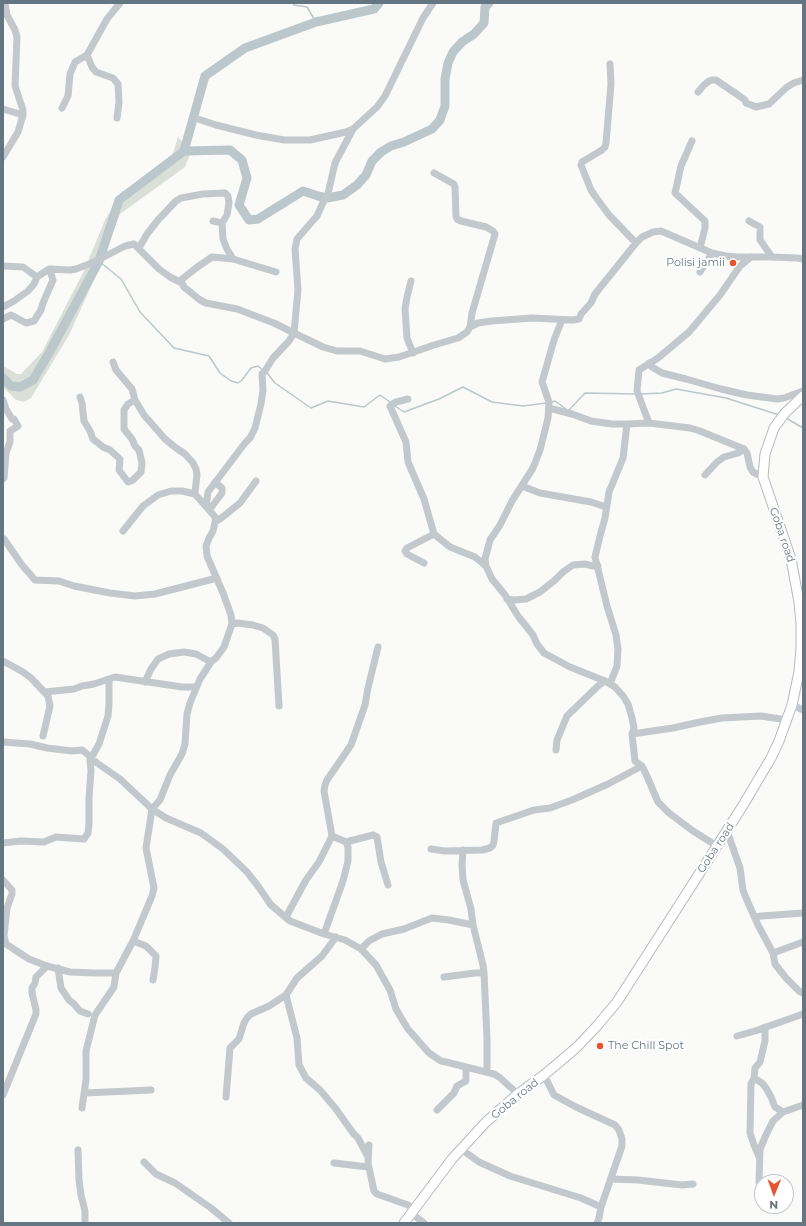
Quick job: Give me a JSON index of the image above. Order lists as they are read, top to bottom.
{
  "streets": {
    "main road": ["Goba road"]
  },
  "places": ["Polisi jamii", "The Chill Spot"],
  "north": "bottom"
}
